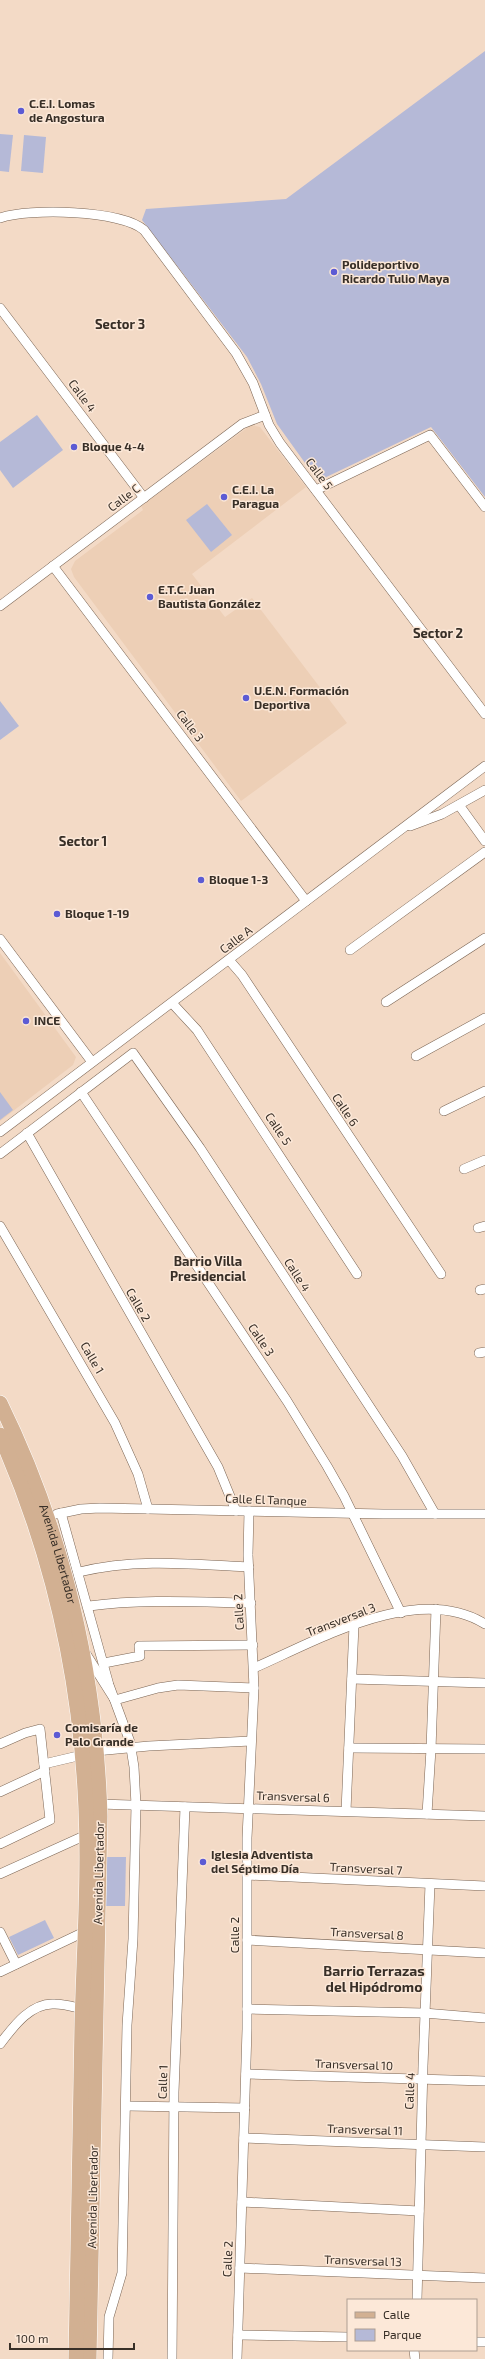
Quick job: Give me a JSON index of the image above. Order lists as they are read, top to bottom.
{
  "streets": {
    "main road": ["Avenida Libertador"],
    "street": [
      "Calle 4",
      "Calle 5",
      "Calle C",
      "Calle 3",
      "Calle A",
      "Calle 6",
      "Calle 2",
      "Calle 1",
      "Calle El Tanque",
      "Transversal 3",
      "Transversal 6",
      "Transversal 7",
      "Transversal 8",
      "Transversal 10",
      "Transversal 11",
      "Transversal 13"
    ]
  },
  "crossings": [
    ["Calle 4", "Calle C"],
    ["Calle 4", "Calle El Tanque"],
    ["Calle 4", "Transversal 7"],
    ["Calle 4", "Transversal 8"],
    ["Calle 4", "Transversal 10"],
    ["Calle 4", "Transversal 11"],
    ["Calle 4", "Transversal 13"],
    ["Calle 5", "Calle C"],
    ["Calle 5", "Calle A"],
    ["Calle C", "Calle 3"],
    ["Calle 3", "Calle A"],
    ["Calle 3", "Calle El Tanque"],
    ["Calle 3", "Transversal 3"],
    ["Calle A", "Calle 6"],
    ["Calle 2", "Calle El Tanque"],
    ["Calle 2", "Transversal 3"],
    ["Calle 2", "Transversal 6"],
    ["Calle 2", "Transversal 7"],
    ["Calle 2", "Transversal 8"],
    ["Calle 2", "Transversal 10"],
    ["Calle 2", "Transversal 11"],
    ["Calle 2", "Transversal 13"],
    ["Calle 1", "Calle El Tanque"],
    ["Calle 1", "Transversal 6"],
    ["Calle El Tanque", "Avenida Libertador"],
    ["Avenida Libertador", "Transversal 6"]
  ],
  "districts": [
    "Sector 3",
    "Sector 2",
    "Sector 1",
    "Barrio Villa Presidencial",
    "Barrio Terrazas del Hipódromo"
  ],
  "places": [
    "C.E.I. Lomas de Angostura",
    "Polideportivo Ricardo Tulio Maya",
    "Bloque 4-4",
    "C.E.I. La Paragua",
    "E.T.C. Juan Bautista González",
    "U.E.N. Formación Deportiva",
    "Bloque 1-3",
    "Bloque 1-19",
    "INCE",
    "Comisaría de Palo Grande",
    "Iglesia Adventista del Séptimo Día"
  ],
  "legend": ["Calle", "Parque"],
  "scale_bar": "100 m"
}
